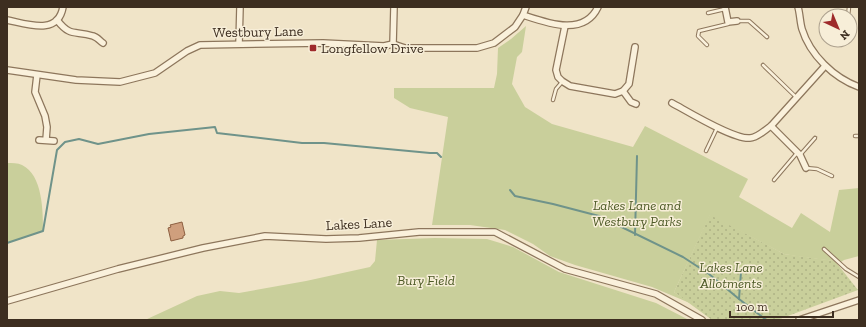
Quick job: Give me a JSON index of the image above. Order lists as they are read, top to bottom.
{
  "streets": {
    "street": ["Westbury Lane", "Lakes Lane"]
  },
  "parks": ["Lakes Lane and Westbury Parks", "Lakes Lane Allotments", "Bury Field"],
  "places": {
    "transit": ["Longfellow Drive"]
  },
  "scale_bar": "100 m",
  "north": "bottom right"
}
